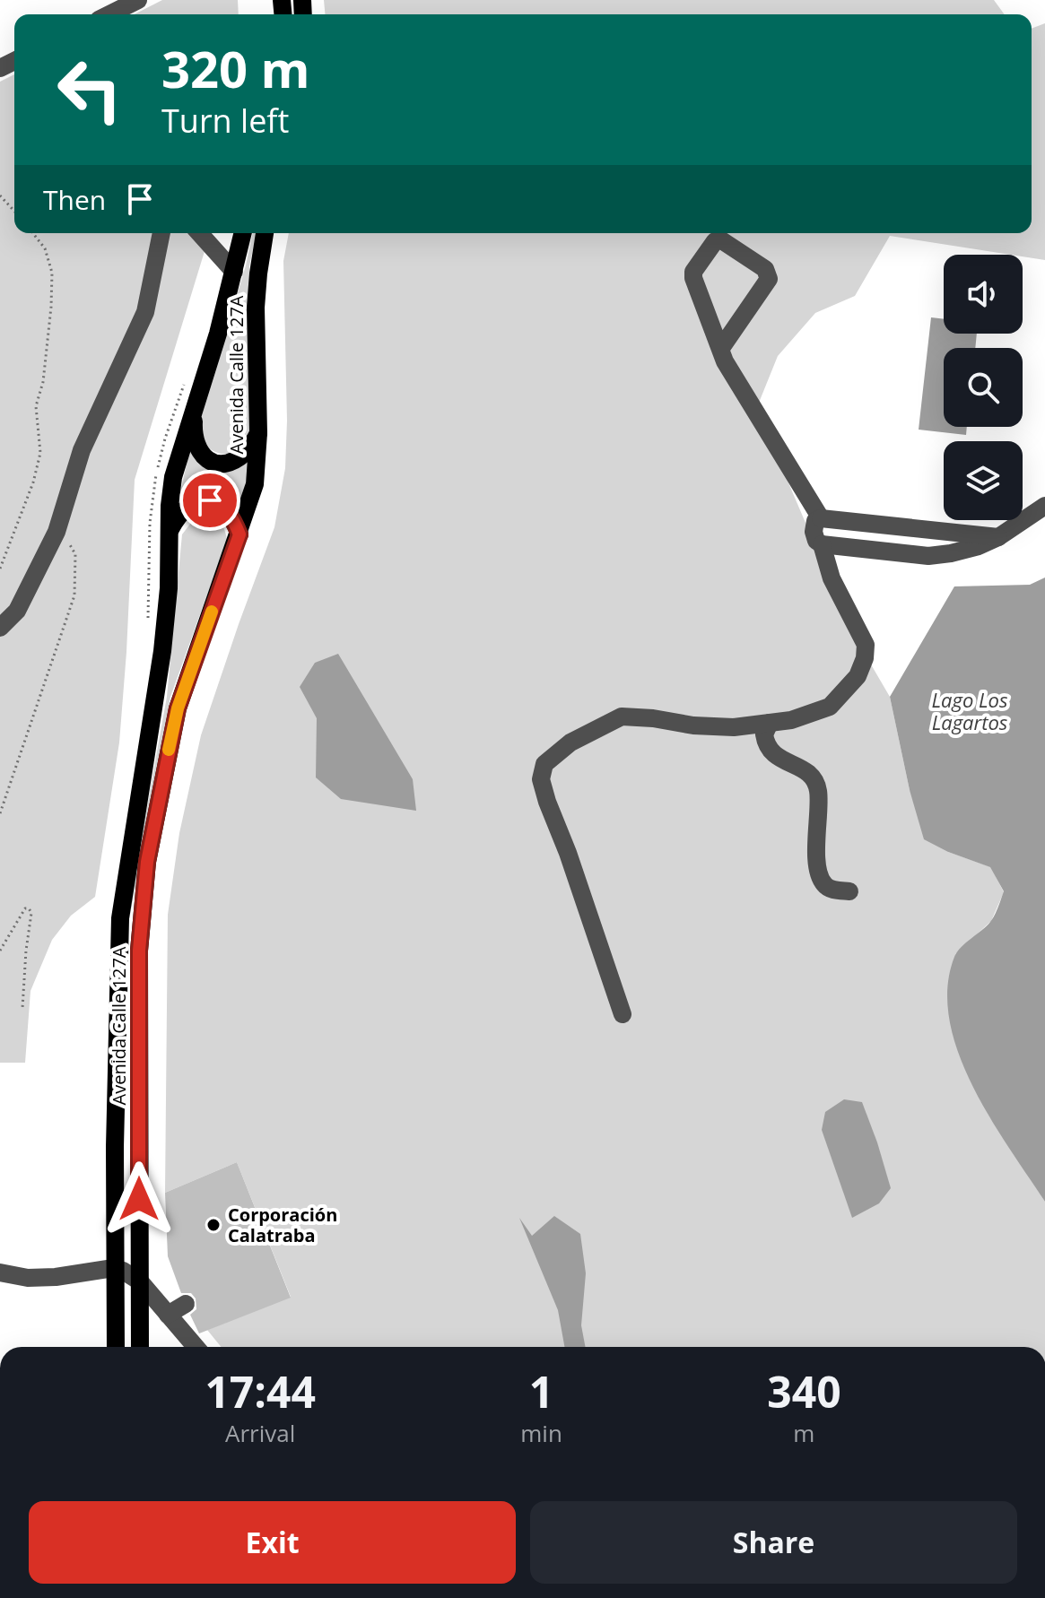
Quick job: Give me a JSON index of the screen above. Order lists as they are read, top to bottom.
{
  "streets": {
    "main road": ["Avenida Calle 127A"]
  },
  "water": ["Lago Los Lagartos"],
  "places": ["Corporación Calatraba"],
  "page": {
    "turn": ["320 m", "Turn left"],
    "then": "Then",
    "eta": [
      "17:44",
      "Arrival",
      "1",
      "min",
      "340",
      "m"
    ],
    "buttons": ["Exit", "Share"]
  }
}
